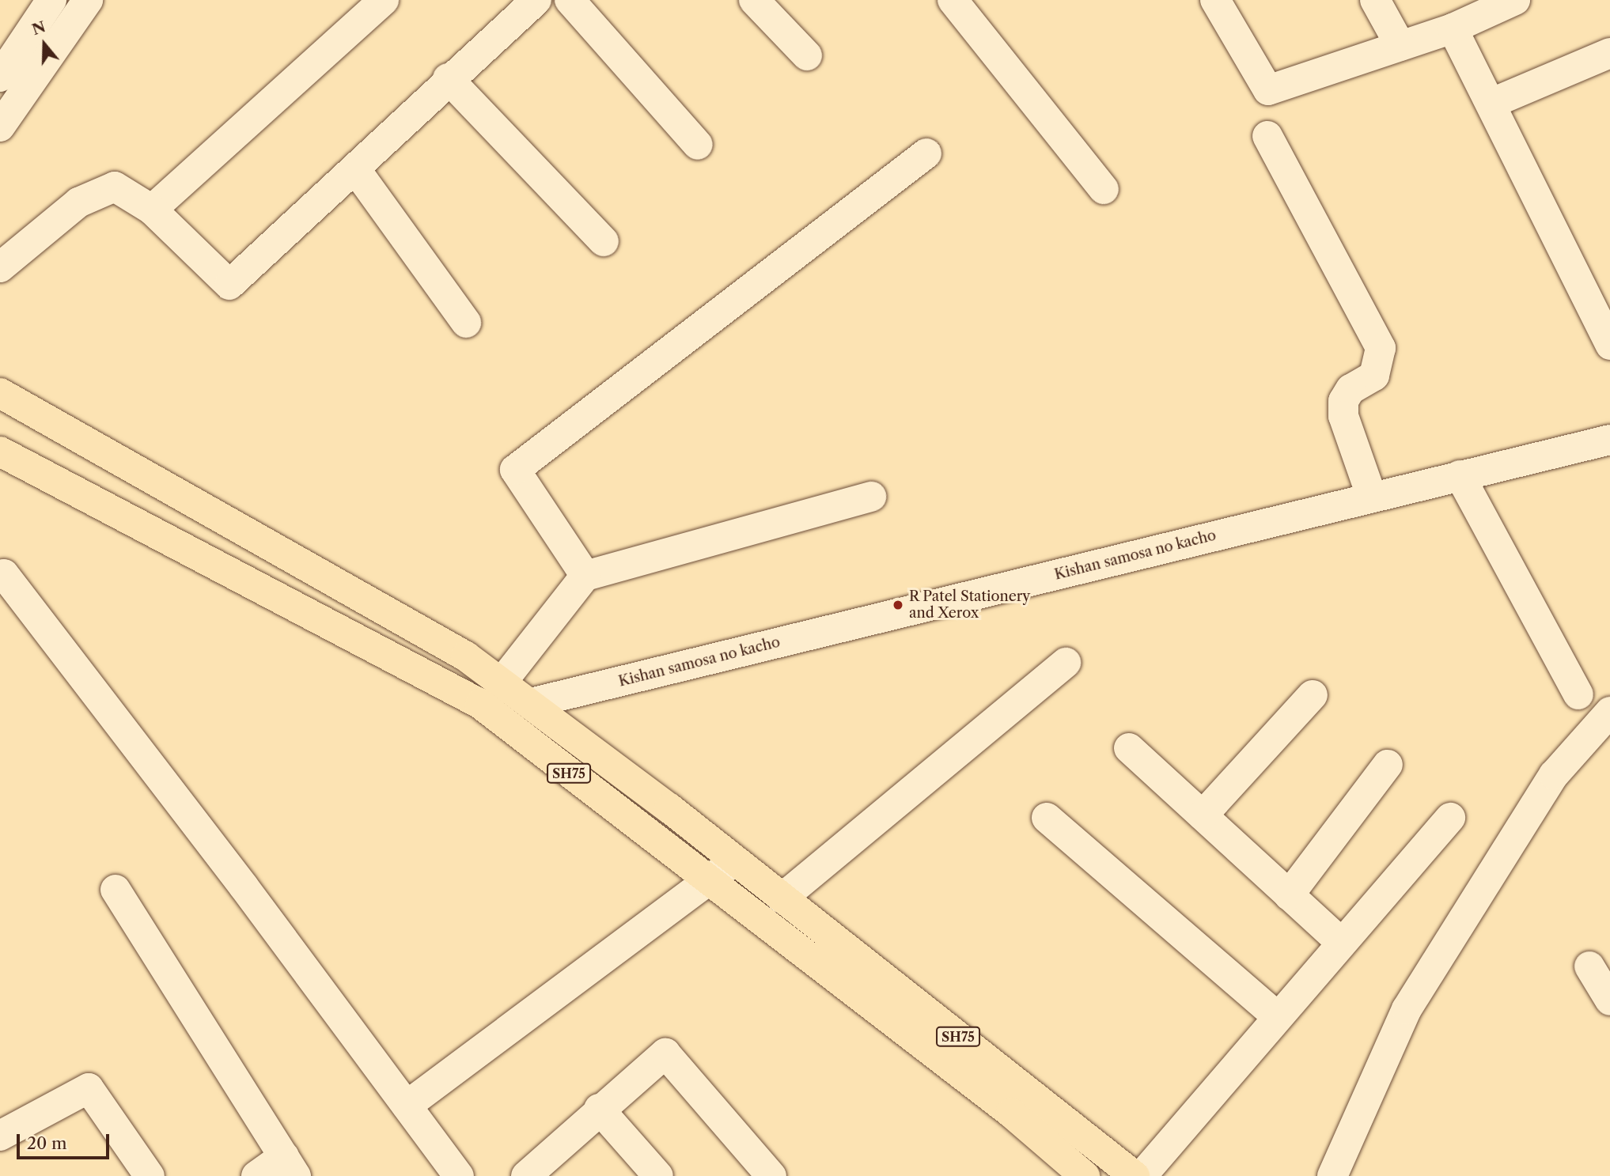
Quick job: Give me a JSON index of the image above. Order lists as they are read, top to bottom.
{
  "streets": {
    "main road": ["SH75"],
    "street": ["Kishan samosa no kacho"]
  },
  "crossings": [
    ["Kishan samosa no kacho", "SH75"]
  ],
  "places": ["R Patel Stationery and Xerox"],
  "scale_bar": "20 m",
  "north": "top"
}
